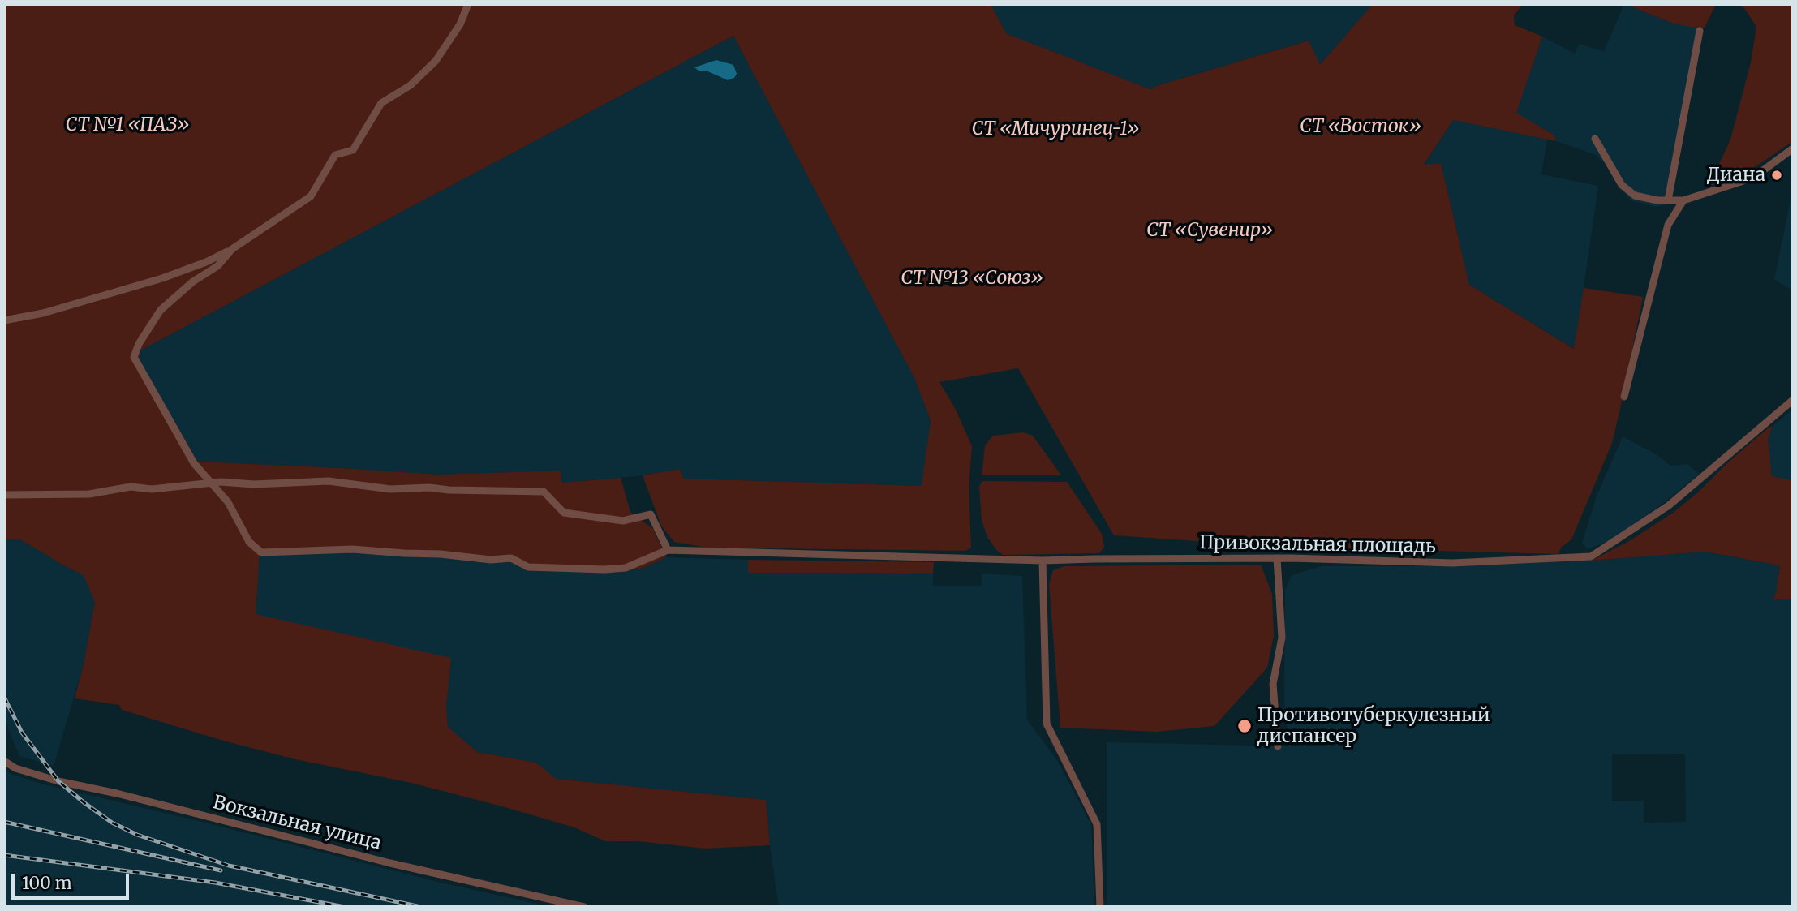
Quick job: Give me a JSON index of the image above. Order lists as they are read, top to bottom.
{
  "streets": {
    "street": ["Привокзальная площадь", "Вокзальная улица"]
  },
  "parks": [
    "СТ №1 «ПАЗ»",
    "СТ «Восток»",
    "СТ «Мичуринец-1»",
    "СТ «Сувенир»",
    "СТ №13 «Союз»"
  ],
  "places": ["Диана", "Противотуберкулезный диспансер"],
  "scale_bar": "100 m"
}
